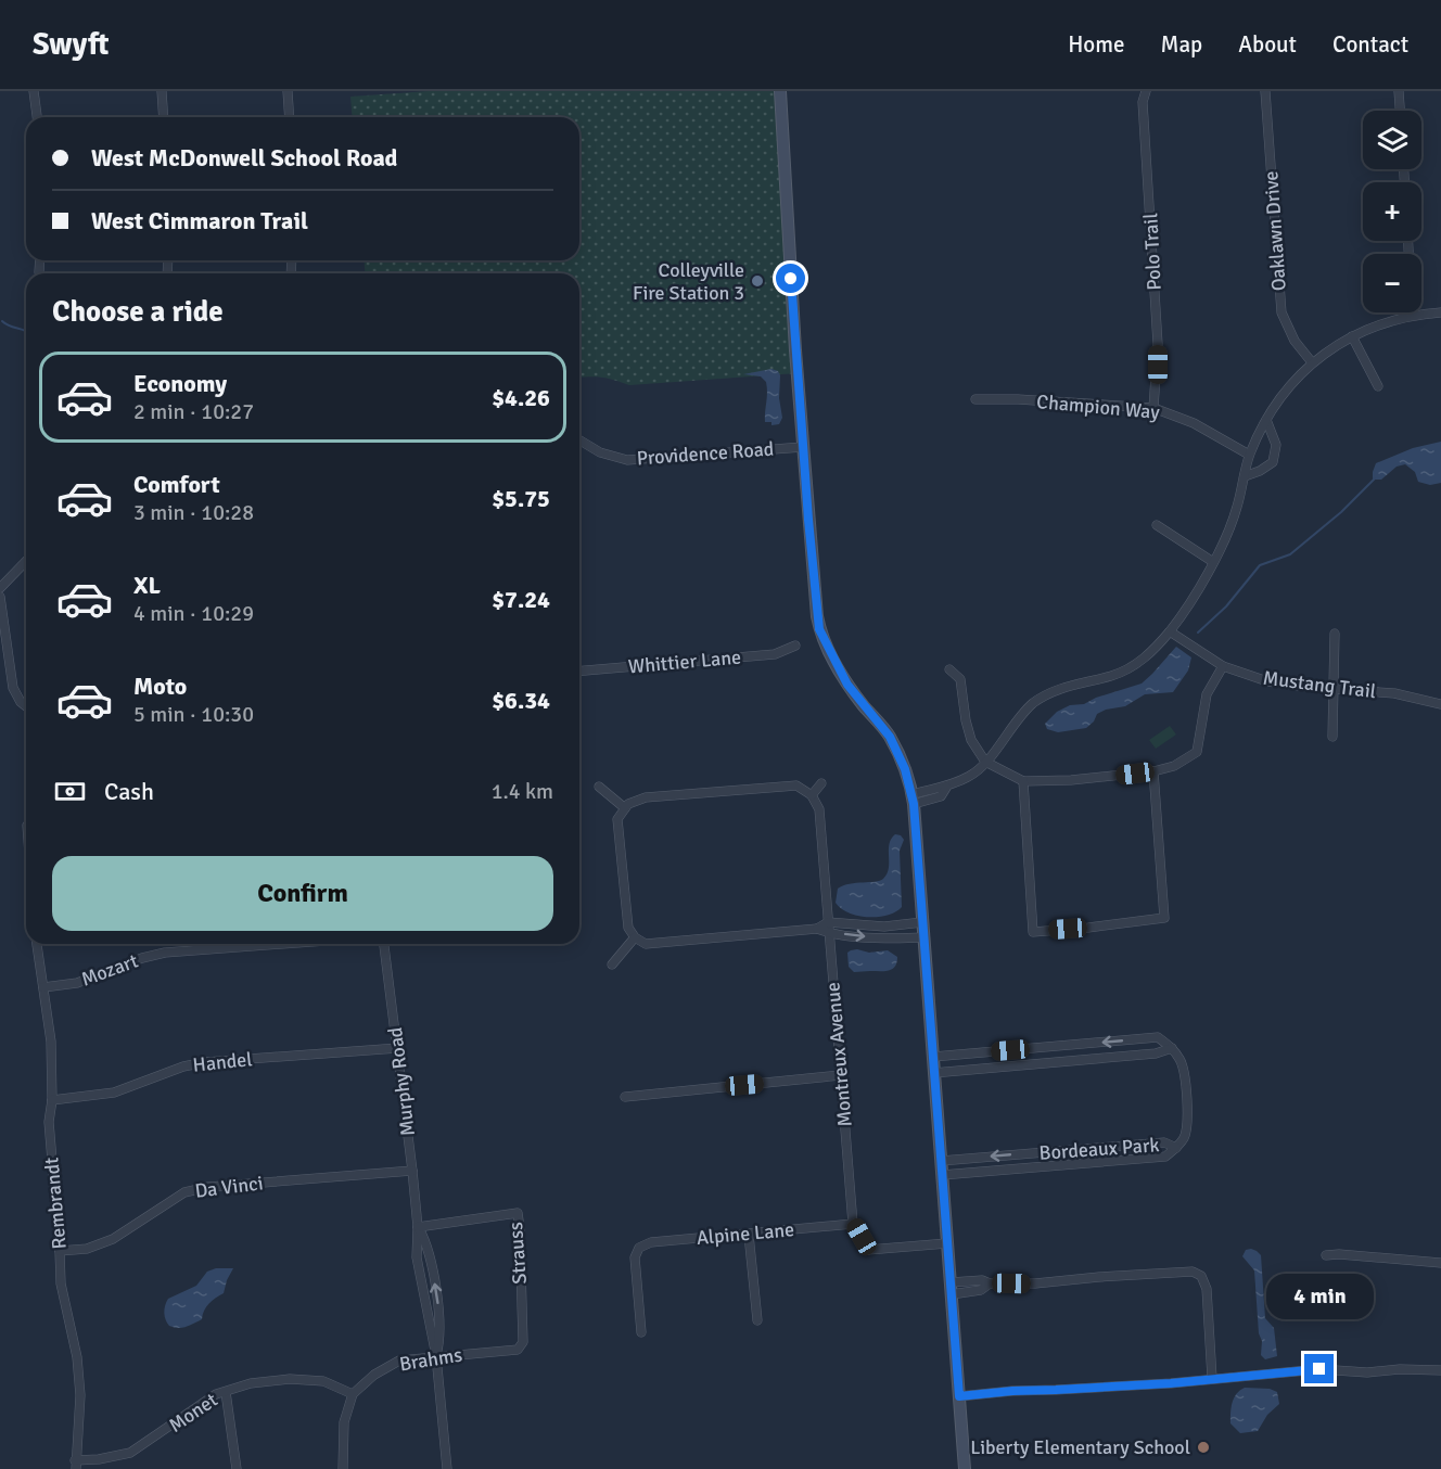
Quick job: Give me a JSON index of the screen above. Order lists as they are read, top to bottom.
{
  "streets": {
    "street": [
      "Oaklawn Drive",
      "Polo Trail",
      "Champion Way",
      "Providence Road",
      "Whittier Lane",
      "Mustang Trail",
      "Mozart",
      "Montreux Avenue",
      "Handel",
      "Murphy Road",
      "Bordeaux Park",
      "Da Vinci",
      "Rembrandt",
      "Alpine Lane",
      "Strauss",
      "Brahms",
      "Monet"
    ]
  },
  "crossings": [
    ["Polo Trail", "Champion Way"],
    ["Mozart", "Rembrandt"],
    ["Montreux Avenue", "Alpine Lane"],
    ["Handel", "Murphy Road"],
    ["Handel", "Rembrandt"],
    ["Murphy Road", "Da Vinci"],
    ["Murphy Road", "Strauss"],
    ["Murphy Road", "Brahms"],
    ["Da Vinci", "Rembrandt"],
    ["Rembrandt", "Monet"],
    ["Strauss", "Brahms"],
    ["Brahms", "Monet"]
  ],
  "places": ["Colleyville Fire Station 3", "Liberty Elementary School"],
  "page": {
    "header": "Swyft",
    "nav": [
      "Home",
      "Map",
      "About",
      "Contact"
    ],
    "map_buttons": ["+", "−"],
    "banner": ["West McDonwell School Road", "West Cimmaron Trail"],
    "heading": "Choose a ride",
    "list": [
      {
        "name": "Economy",
        "note": "2 min · 10:27",
        "value": "$4.26"
      },
      {
        "name": "Comfort",
        "note": "3 min · 10:28",
        "value": "$5.75"
      },
      {
        "name": "XL",
        "note": "4 min · 10:29",
        "value": "$7.24"
      },
      {
        "name": "Moto",
        "note": "5 min · 10:30",
        "value": "$6.34"
      }
    ],
    "pay": ["Cash", "1.4 km"],
    "buttons": "Confirm",
    "bubble": "4 min"
  }
}
